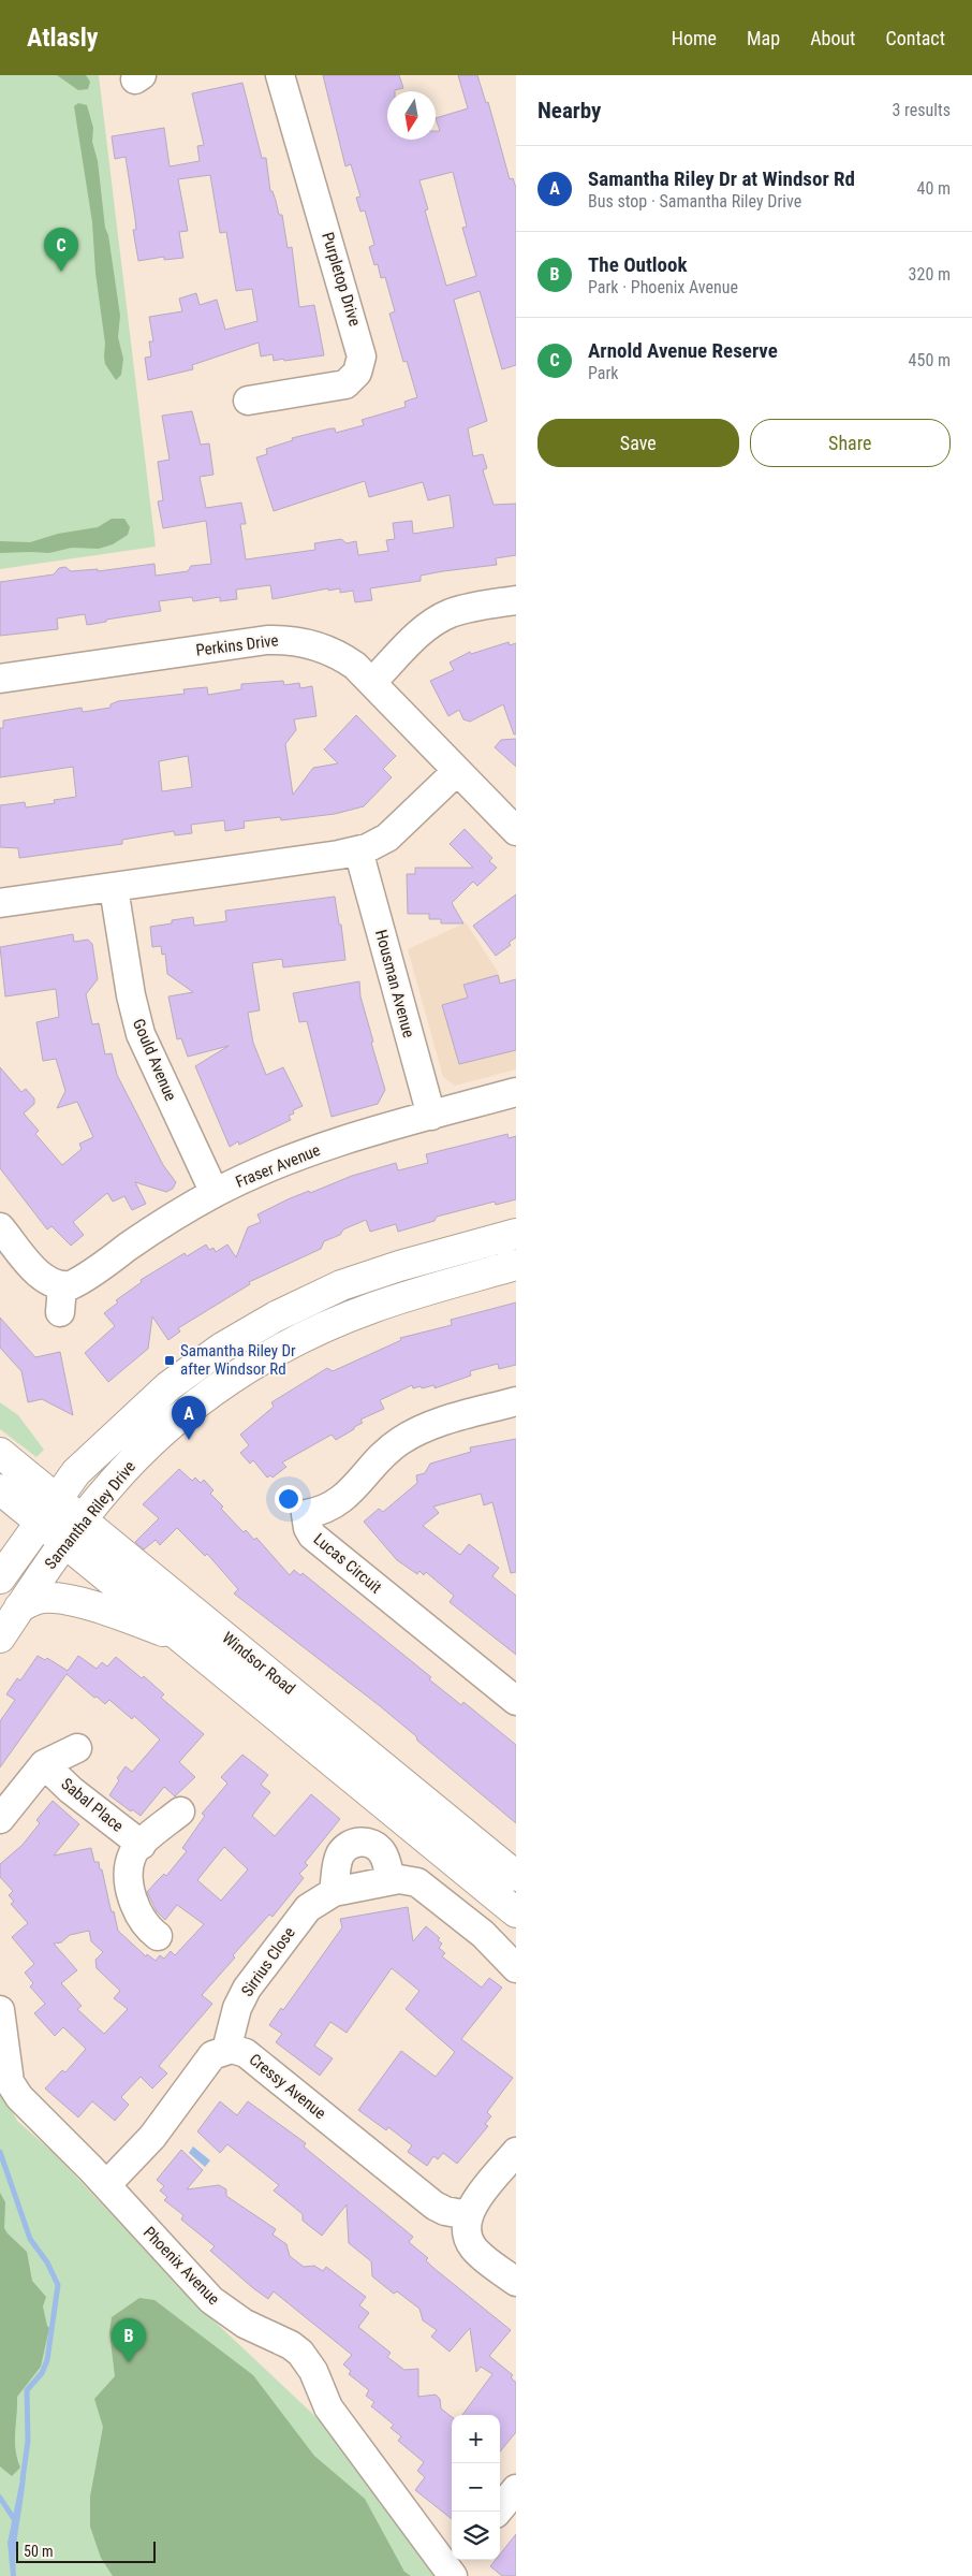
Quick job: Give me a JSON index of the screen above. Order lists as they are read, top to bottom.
{
  "streets": {
    "main road": ["Samantha Riley Drive", "Windsor Road"],
    "street": [
      "Purpletop Drive",
      "Perkins Drive",
      "Housman Avenue",
      "Gould Avenue",
      "Fraser Avenue",
      "Lucas Circuit",
      "Sabal Place",
      "Sirrius Close",
      "Cressy Avenue",
      "Phoenix Avenue"
    ]
  },
  "crossings": [
    ["Housman Avenue", "Fraser Avenue"],
    ["Gould Avenue", "Fraser Avenue"],
    ["Samantha Riley Drive", "Windsor Road"],
    ["Sirrius Close", "Cressy Avenue"],
    ["Cressy Avenue", "Phoenix Avenue"]
  ],
  "places": {
    "transit": ["Samantha Riley Dr after Windsor Rd"]
  },
  "scale_bar": "50 m",
  "north": "bottom",
  "page": {
    "header": "Atlasly",
    "nav": [
      "Home",
      "Map",
      "About",
      "Contact"
    ],
    "heading": ["Nearby", "3 results"],
    "list": [
      {
        "mark": "A",
        "name": "Samantha Riley Dr at Windsor Rd",
        "note": "Bus stop · Samantha Riley Drive",
        "value": "40 m"
      },
      {
        "mark": "B",
        "name": "The Outlook",
        "note": "Park · Phoenix Avenue",
        "value": "320 m"
      },
      {
        "mark": "C",
        "name": "Arnold Avenue Reserve",
        "note": "Park",
        "value": "450 m"
      }
    ],
    "pins": ["C", "A", "B"],
    "buttons": ["Save", "Share"],
    "map_buttons": ["+", "−"],
    "scale": "50 m"
  }
}
